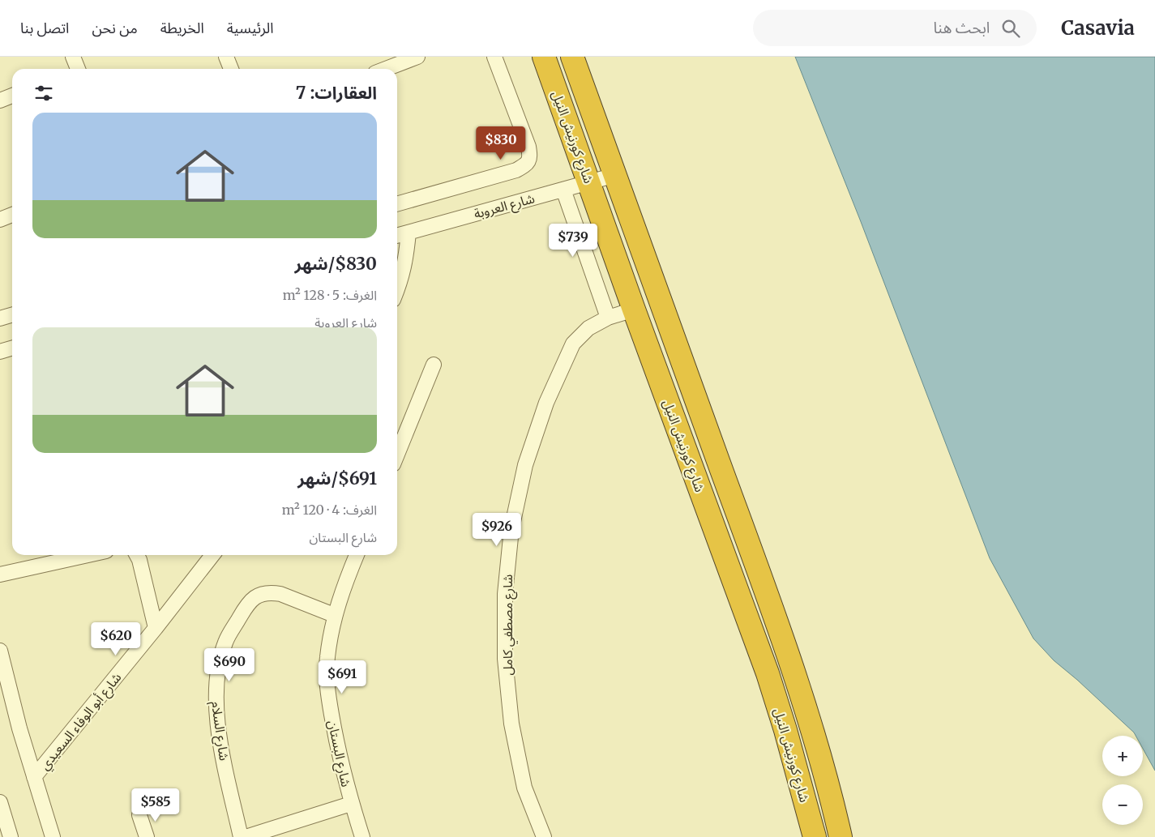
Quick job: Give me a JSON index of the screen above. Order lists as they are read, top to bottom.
{
  "streets": {
    "highway": ["شارع كورنيش النيل"],
    "street": [
      "شارع العروبة",
      "شارع مصطفي كامل",
      "شارع أبو الوفاء السعيدي",
      "شارع السلام",
      "شارع البستان"
    ]
  },
  "crossings": [
    ["شارع كورنيش النيل", "شارع العروبة"],
    ["شارع كورنيش النيل", "شارع مصطفي كامل"],
    ["شارع السلام", "شارع البستان"]
  ],
  "page": {
    "header": "Casavia",
    "search": "ابحث هنا",
    "nav": [
      "الرئيسية",
      "الخريطة",
      "من نحن",
      "اتصل بنا"
    ],
    "heading": "العقارات: 7",
    "list": [
      {
        "name": "$830/شهر",
        "note": "الغرف: 5 · 128 m² · شارع العروبة"
      },
      {
        "name": "$691/شهر",
        "note": "الغرف: 4 · 120 m² · شارع البستان"
      }
    ],
    "price": [
      "$830",
      "$739",
      "$926",
      "$620",
      "$690",
      "$691",
      "$585"
    ],
    "map_buttons": ["+", "−"]
  }
}
